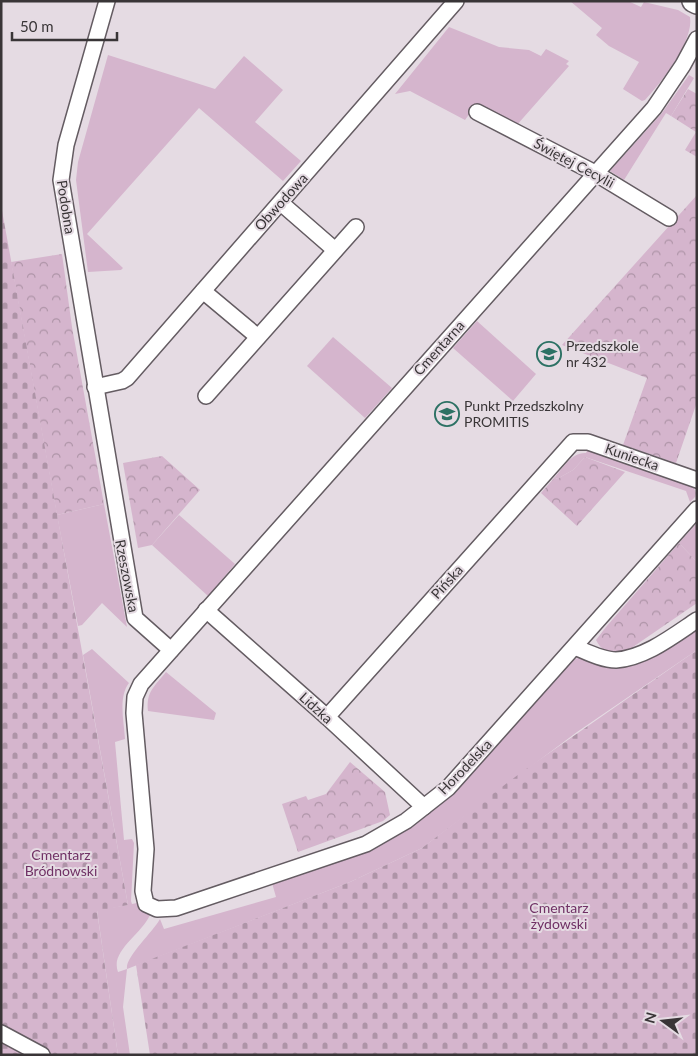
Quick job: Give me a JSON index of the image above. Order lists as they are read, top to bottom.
{
  "streets": {
    "street": [
      "Świętej Cecylii",
      "Obwodowa",
      "Podobna",
      "Cmentarna",
      "Kuniecka",
      "Rzeszowska",
      "Pińska",
      "Lidzka",
      "Horodelska"
    ]
  },
  "crossings": [
    ["Świętej Cecylii", "Cmentarna"],
    ["Obwodowa", "Podobna"],
    ["Obwodowa", "Rzeszowska"],
    ["Podobna", "Rzeszowska"],
    ["Cmentarna", "Rzeszowska"],
    ["Cmentarna", "Lidzka"],
    ["Cmentarna", "Horodelska"],
    ["Kuniecka", "Pińska"],
    ["Rzeszowska", "Horodelska"],
    ["Pińska", "Lidzka"],
    ["Lidzka", "Horodelska"]
  ],
  "parks": ["Cmentarz Bródnowski", "Cmentarz żydowski"],
  "places": {
    "school or university": ["Przedszkole nr 432", "Punkt Przedszkolny PROMITIS"]
  },
  "scale_bar": "50 m",
  "north": "left"
}
